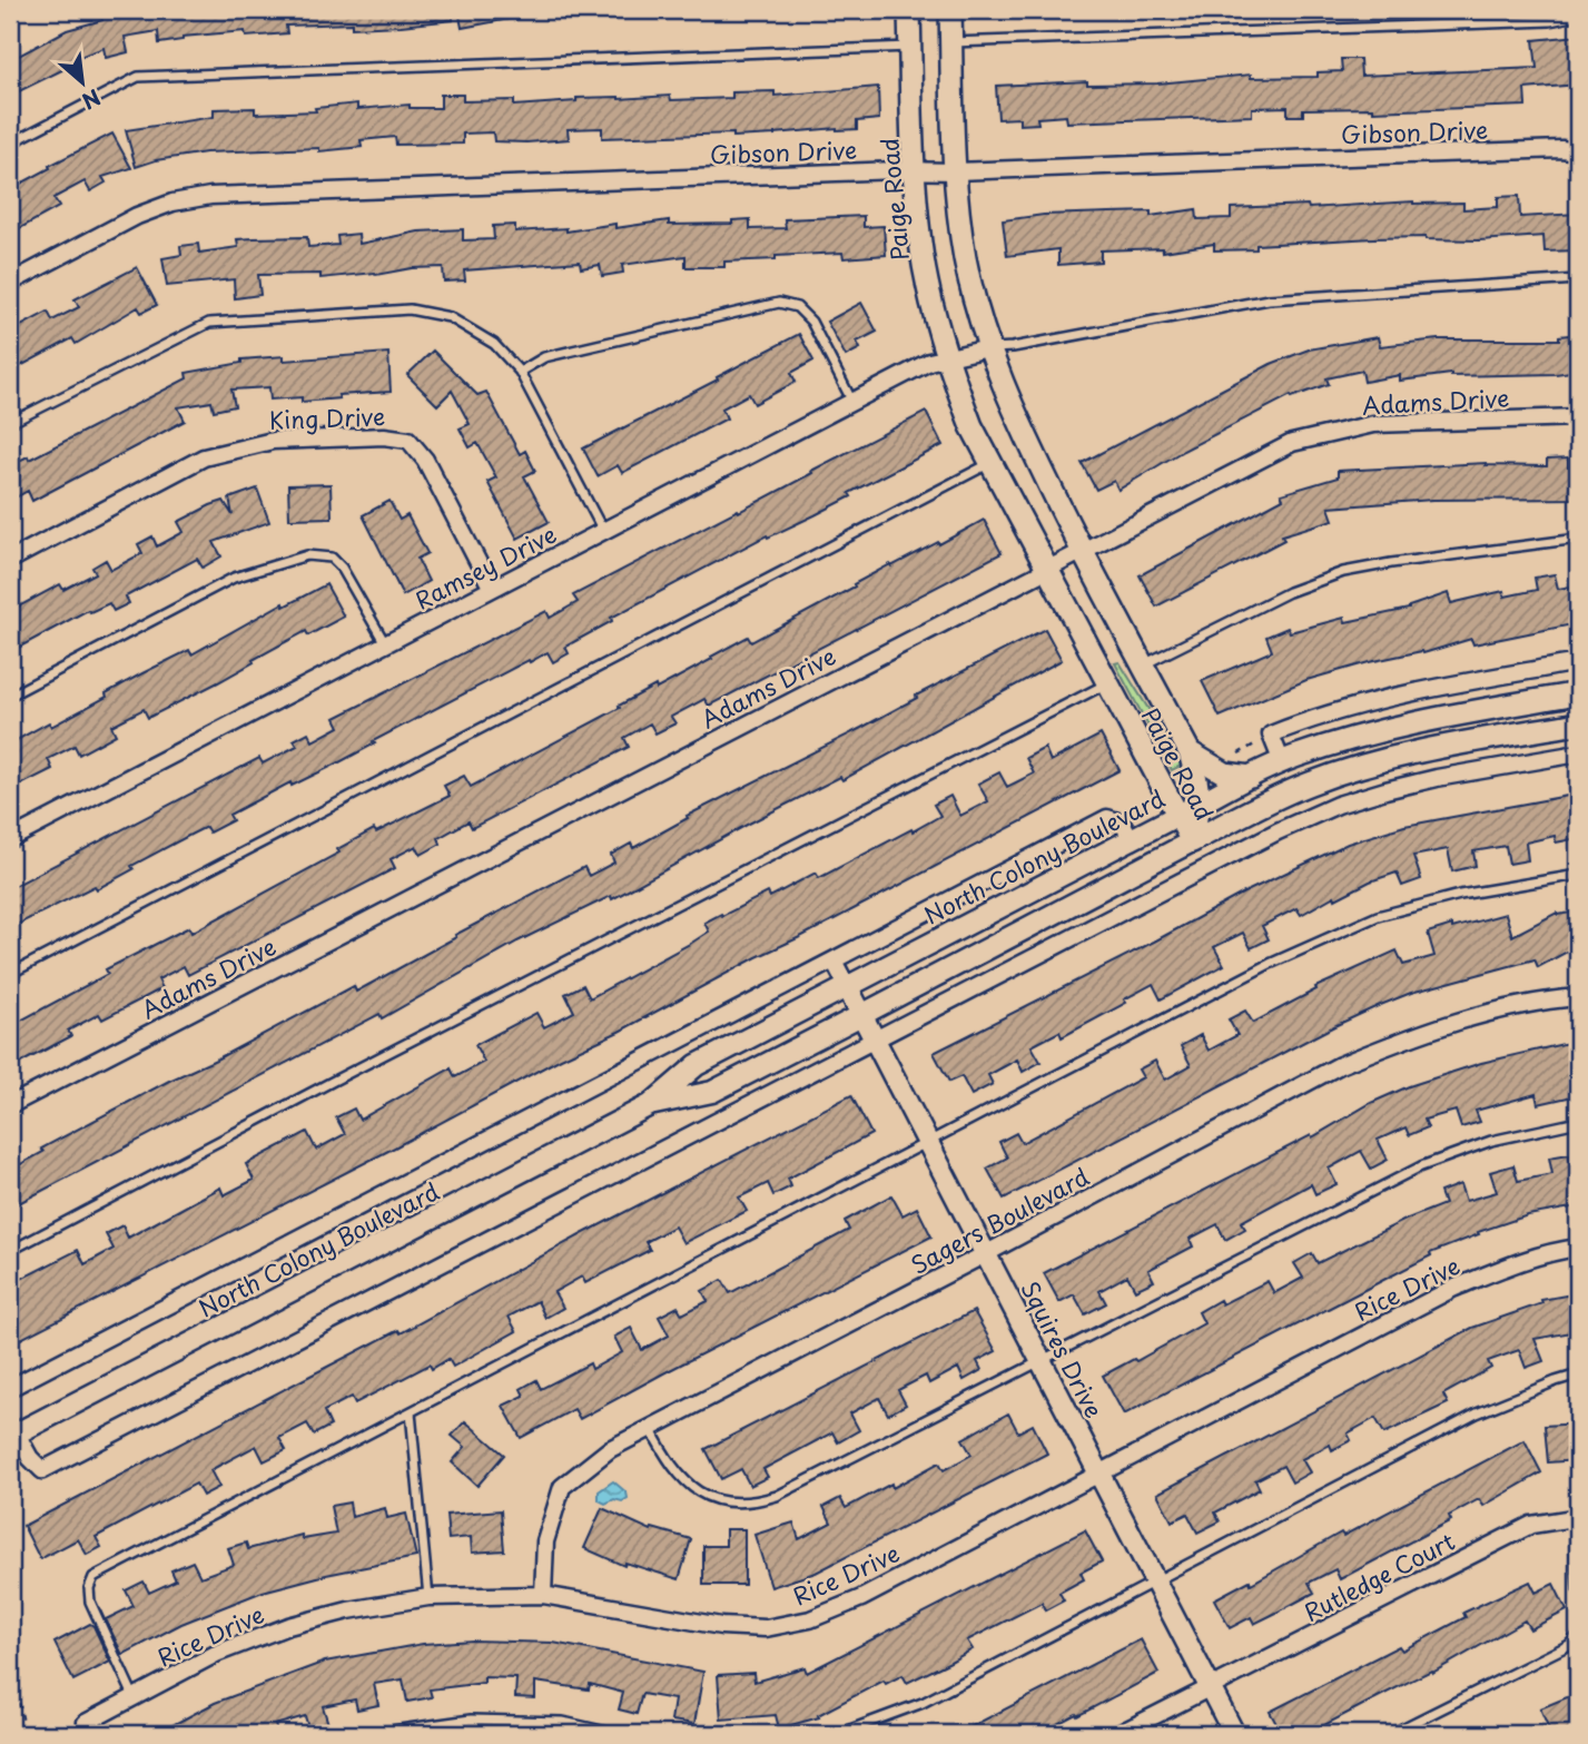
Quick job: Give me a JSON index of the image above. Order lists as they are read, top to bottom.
{
  "streets": {
    "main road": ["Paige Road", "North Colony Boulevard"],
    "street": [
      "Gibson Drive",
      "Adams Drive",
      "King Drive",
      "Ramsey Drive",
      "Sagers Boulevard",
      "Rice Drive",
      "Squires Drive",
      "Rutledge Court"
    ]
  },
  "crossings": [
    ["Gibson Drive", "Paige Road"],
    ["Paige Road", "Adams Drive"],
    ["Paige Road", "Ramsey Drive"],
    ["Paige Road", "North Colony Boulevard"],
    ["King Drive", "Ramsey Drive"],
    ["North Colony Boulevard", "Squires Drive"],
    ["Sagers Boulevard", "Rice Drive"],
    ["Sagers Boulevard", "Squires Drive"],
    ["Rice Drive", "Squires Drive"],
    ["Squires Drive", "Rutledge Court"]
  ],
  "north": "bottom right"
}
